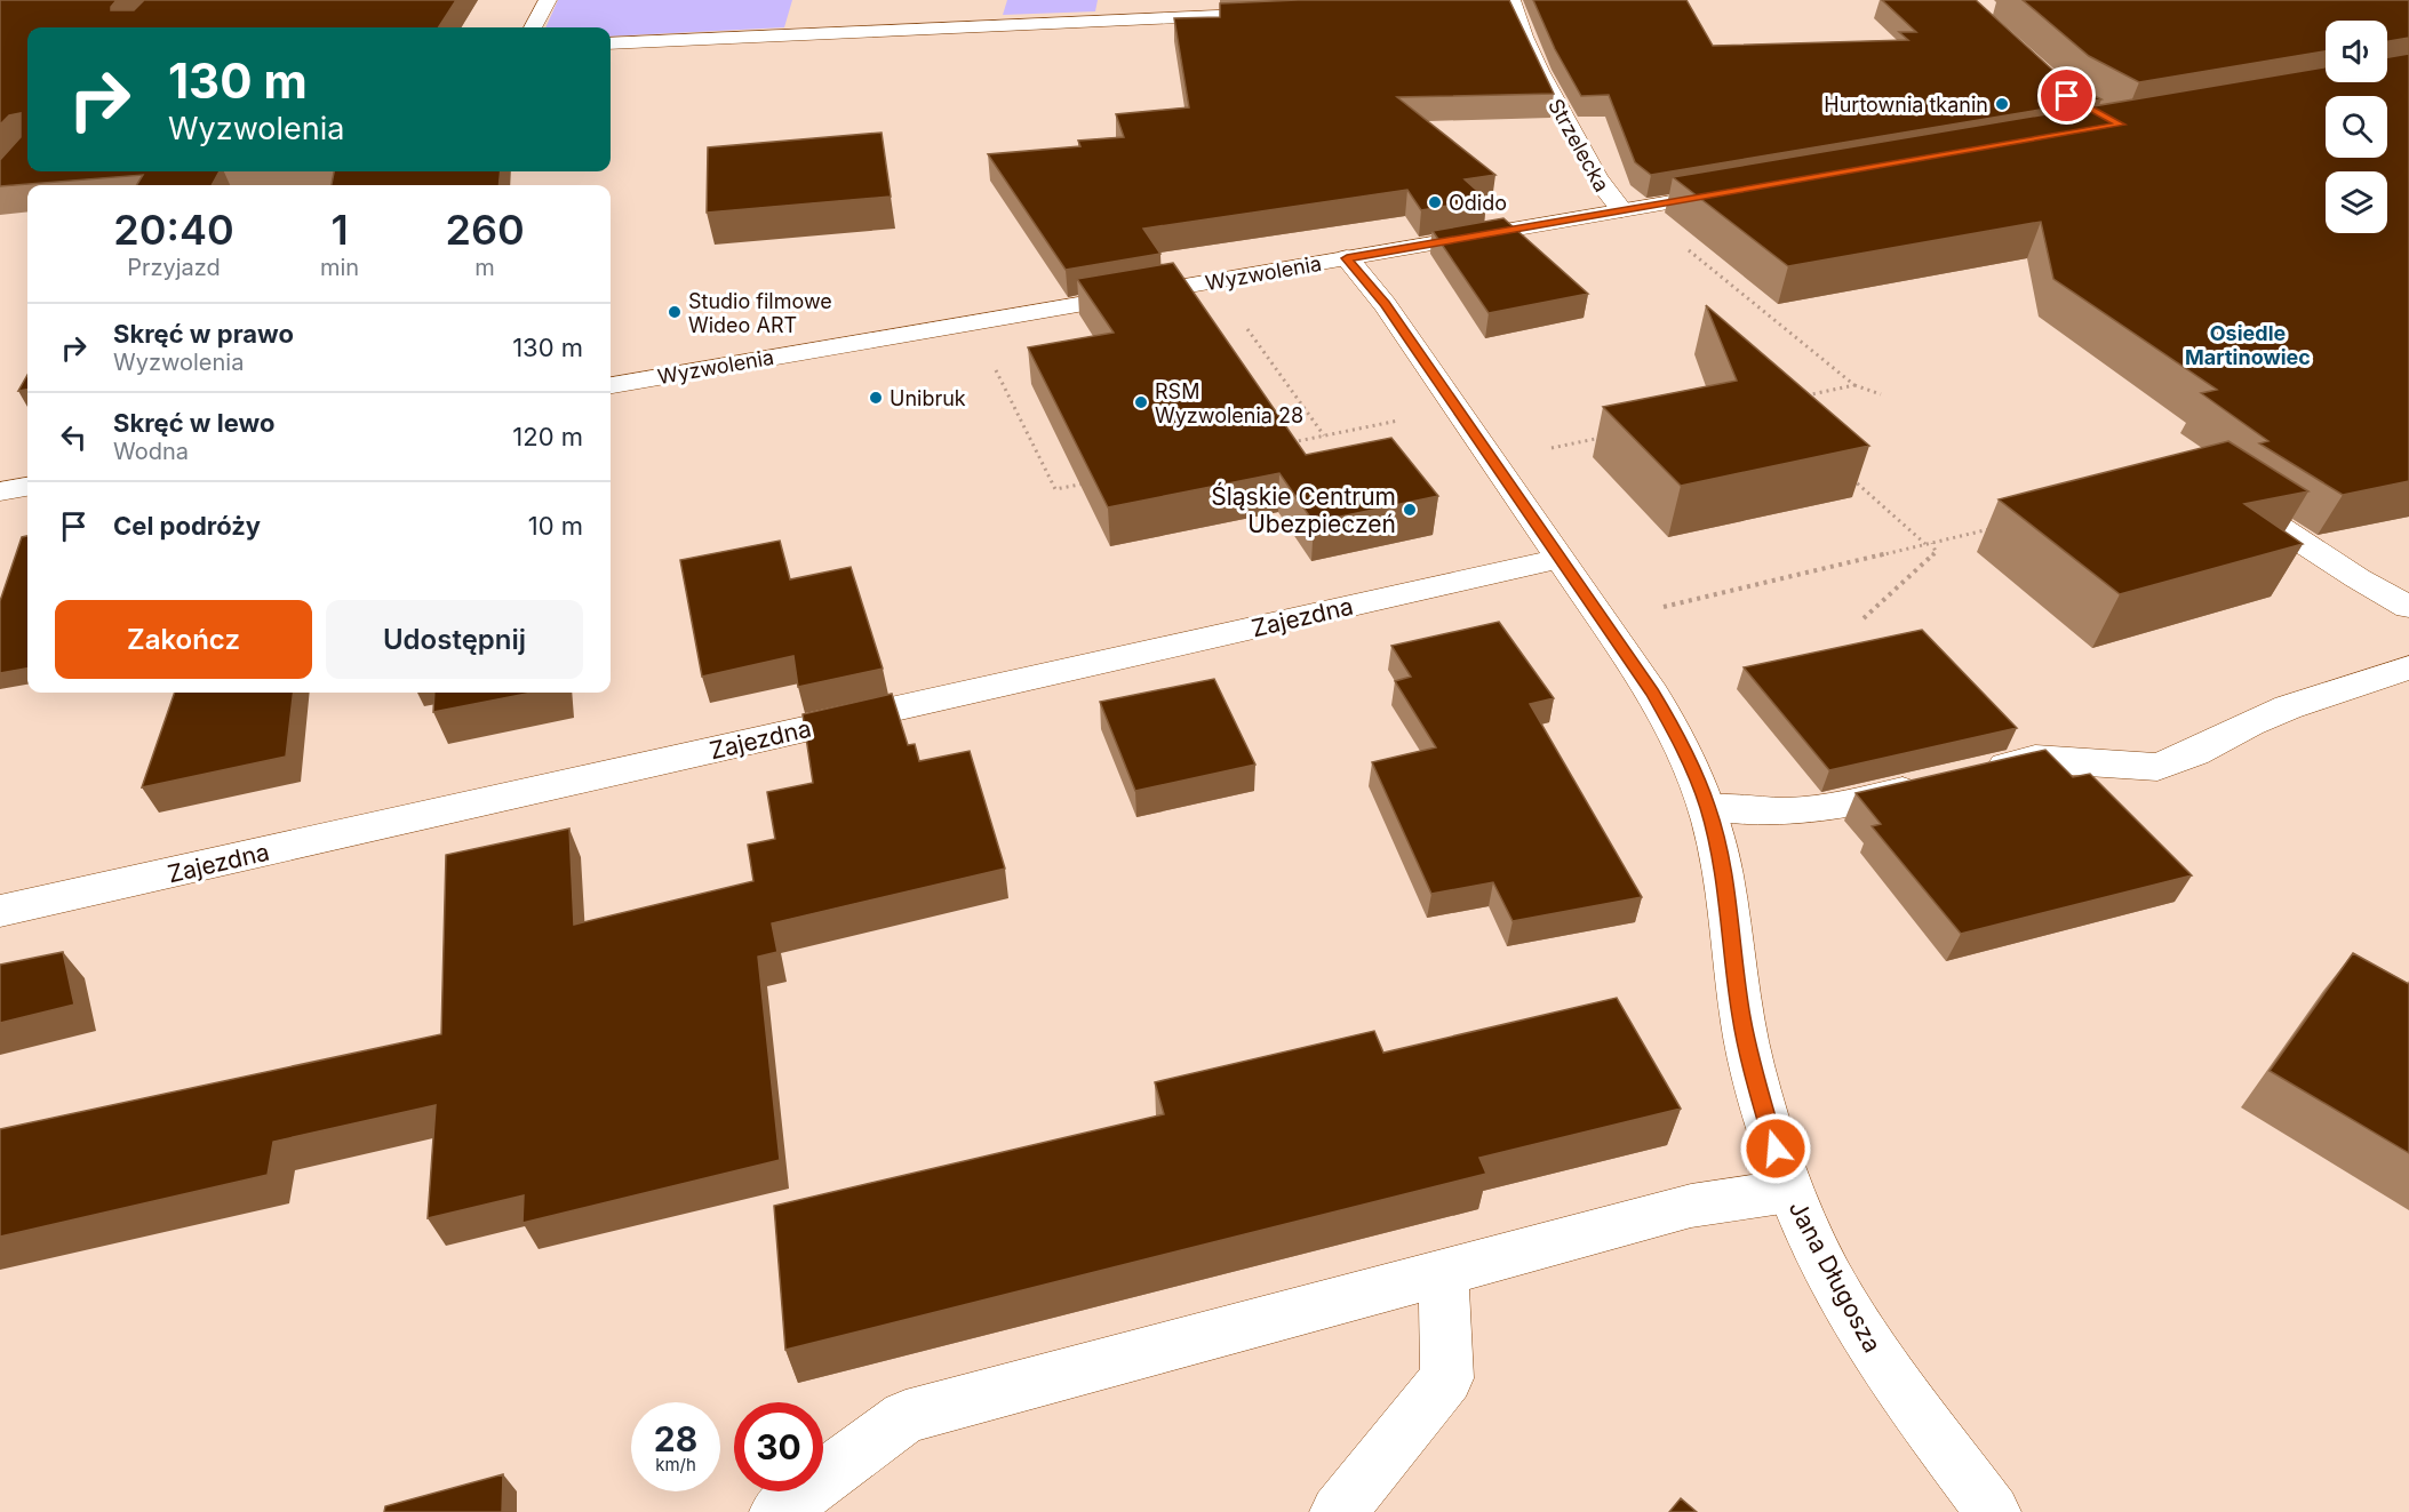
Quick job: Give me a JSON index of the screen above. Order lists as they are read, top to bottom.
{
  "streets": {
    "street": [
      "Strzelecka",
      "Wyzwolenia",
      "Zajezdna",
      "Jana Długosza"
    ]
  },
  "crossings": [
    ["Strzelecka", "Wyzwolenia"],
    ["Wyzwolenia", "Jana Długosza"],
    ["Zajezdna", "Jana Długosza"]
  ],
  "districts": ["Osiedle Martinowiec"],
  "places": [
    "Hurtownia tkanin",
    "Odido",
    "Studio filmowe Wideo ART",
    "Unibruk",
    "RSM Wyzwolenia 28",
    "Śląskie Centrum Ubezpieczeń"
  ],
  "page": {
    "turn": ["130 m", "Wyzwolenia"],
    "eta": [
      "20:40",
      "Przyjazd",
      "1",
      "min",
      "260",
      "m"
    ],
    "list": [
      {
        "name": "Skręć w prawo",
        "note": "Wyzwolenia",
        "value": "130 m"
      },
      {
        "name": "Skręć w lewo",
        "note": "Wodna",
        "value": "120 m"
      },
      {
        "name": "Cel podróży",
        "value": "10 m"
      }
    ],
    "buttons": ["Zakończ", "Udostępnij"],
    "speed": "28 km/h",
    "limit": "30"
  }
}
